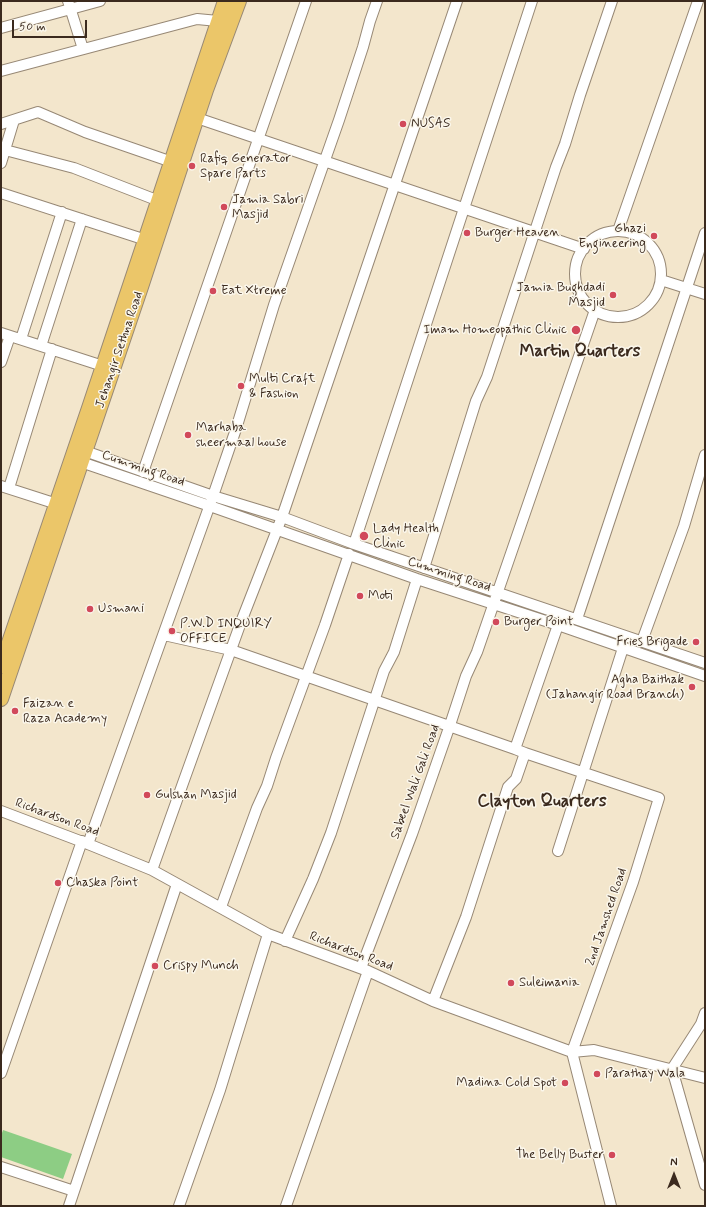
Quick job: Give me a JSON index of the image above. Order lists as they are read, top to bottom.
{
  "streets": {
    "highway": ["Jehangir Sethna Road"],
    "street": [
      "Cumming Road",
      "Sabeel Wali Gali Road",
      "Richardson Road",
      "2nd Jamshed Road"
    ]
  },
  "crossings": [
    ["Jehangir Sethna Road", "Cumming Road"],
    ["Cumming Road", "Sabeel Wali Gali Road"],
    ["Sabeel Wali Gali Road", "Richardson Road"],
    ["Richardson Road", "2nd Jamshed Road"]
  ],
  "districts": ["Martin Quarters", "Clayton Quarters"],
  "places": [
    "NUSAS",
    "Rafiq Generator Spare Parts",
    "Jamia Sabri Masjid",
    "Burger Heaven",
    "Ghazi Engineering",
    "Eat Xtreme",
    "Jamia Bughdadi Masjid",
    "Imam Homeopathic Clinic",
    "Multi Craft & Fashion",
    "Marhaba sheermaal house",
    "Lady Health Clinic",
    "Moti",
    "Usmani",
    "Burger Point",
    "P.W.D INQUIRY OFFICE",
    "Fries Brigade",
    "Agha Baithak (Jahangir Road Branch)",
    "Faizan e Raza Academy",
    "Gulshan Masjid",
    "Chaska Point",
    "Crispy Munch",
    "Suleimania",
    "Parathay Wala",
    "Madina Cold Spot",
    "The Belly Buster"
  ],
  "scale_bar": "50 m",
  "north": "top"
}
